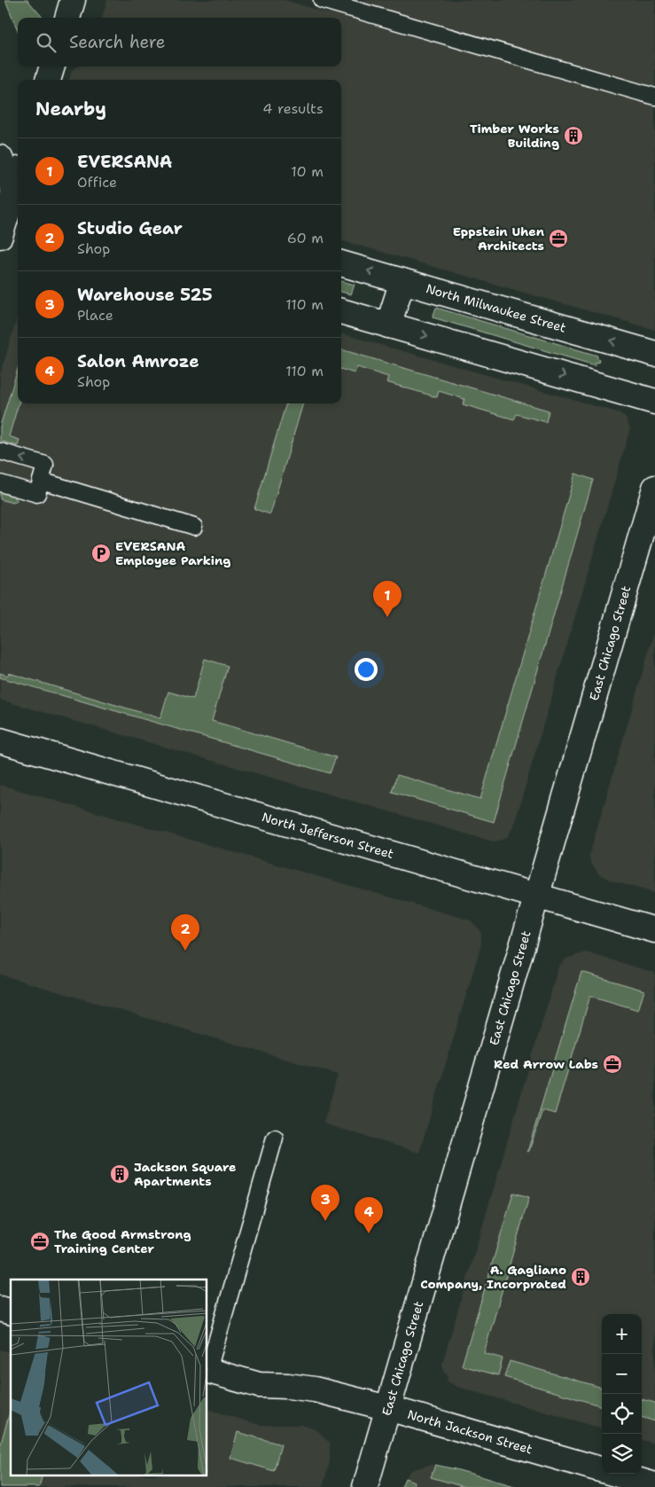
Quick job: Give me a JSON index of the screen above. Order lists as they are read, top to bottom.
{
  "streets": {
    "street": [
      "North Milwaukee Street",
      "East Chicago Street",
      "North Jefferson Street",
      "North Jackson Street"
    ]
  },
  "crossings": [
    ["East Chicago Street", "North Jefferson Street"],
    ["East Chicago Street", "North Jackson Street"]
  ],
  "places": {
    "building": ["Timber Works Building", "Jackson Square Apartments", "A. Gagliano Company, Incorprated"],
    "office": ["Eppstein Uhen Architects", "Red Arrow Labs", "The Good Armstrong Training Center"],
    "parking": ["EVERSANA Employee Parking"]
  },
  "page": {
    "search": "Search here",
    "heading": ["Nearby", "4 results"],
    "list": [
      {
        "mark": "1",
        "name": "EVERSANA",
        "note": "Office",
        "value": "10 m"
      },
      {
        "mark": "2",
        "name": "Studio Gear",
        "note": "Shop",
        "value": "60 m"
      },
      {
        "mark": "3",
        "name": "Warehouse 525",
        "note": "Place",
        "value": "110 m"
      },
      {
        "mark": "4",
        "name": "Salon Amroze",
        "note": "Shop",
        "value": "110 m"
      }
    ],
    "pins": [
      "1",
      "2",
      "3",
      "4"
    ],
    "map_buttons": ["+", "−"]
  }
}
